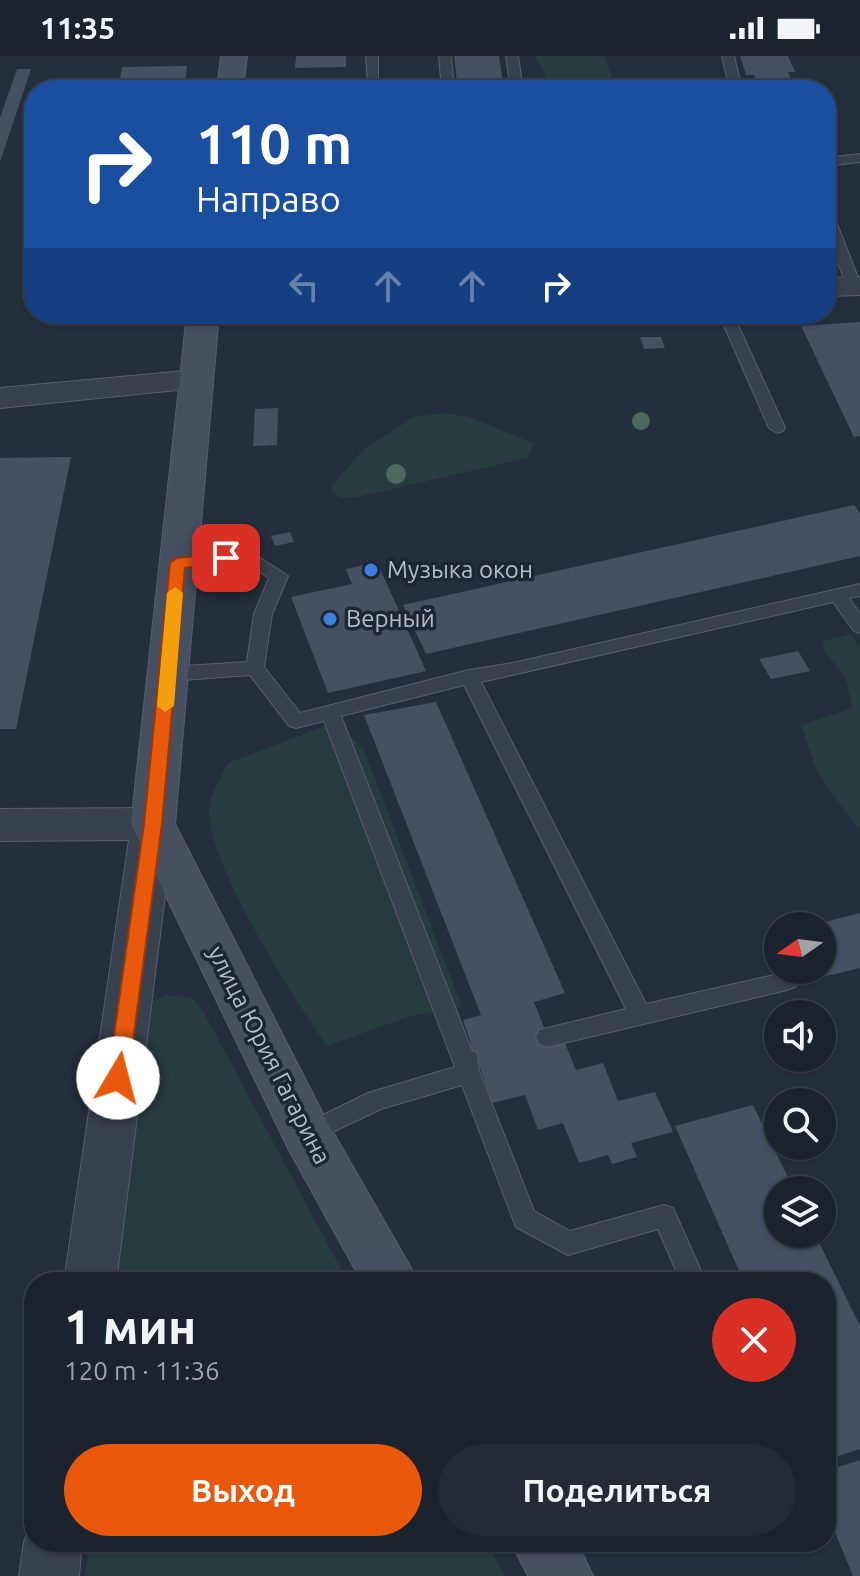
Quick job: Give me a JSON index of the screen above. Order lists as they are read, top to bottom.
{
  "streets": {
    "main road": ["улица Юрия Гагарина"]
  },
  "places": ["Музыка окон", "Верный"],
  "north": "left",
  "page": {
    "status": "11:35",
    "turn": ["110 m", "Направо"],
    "heading": ["1 мин", "120 m · 11:36"],
    "buttons": ["Выход", "Поделиться"]
  }
}
